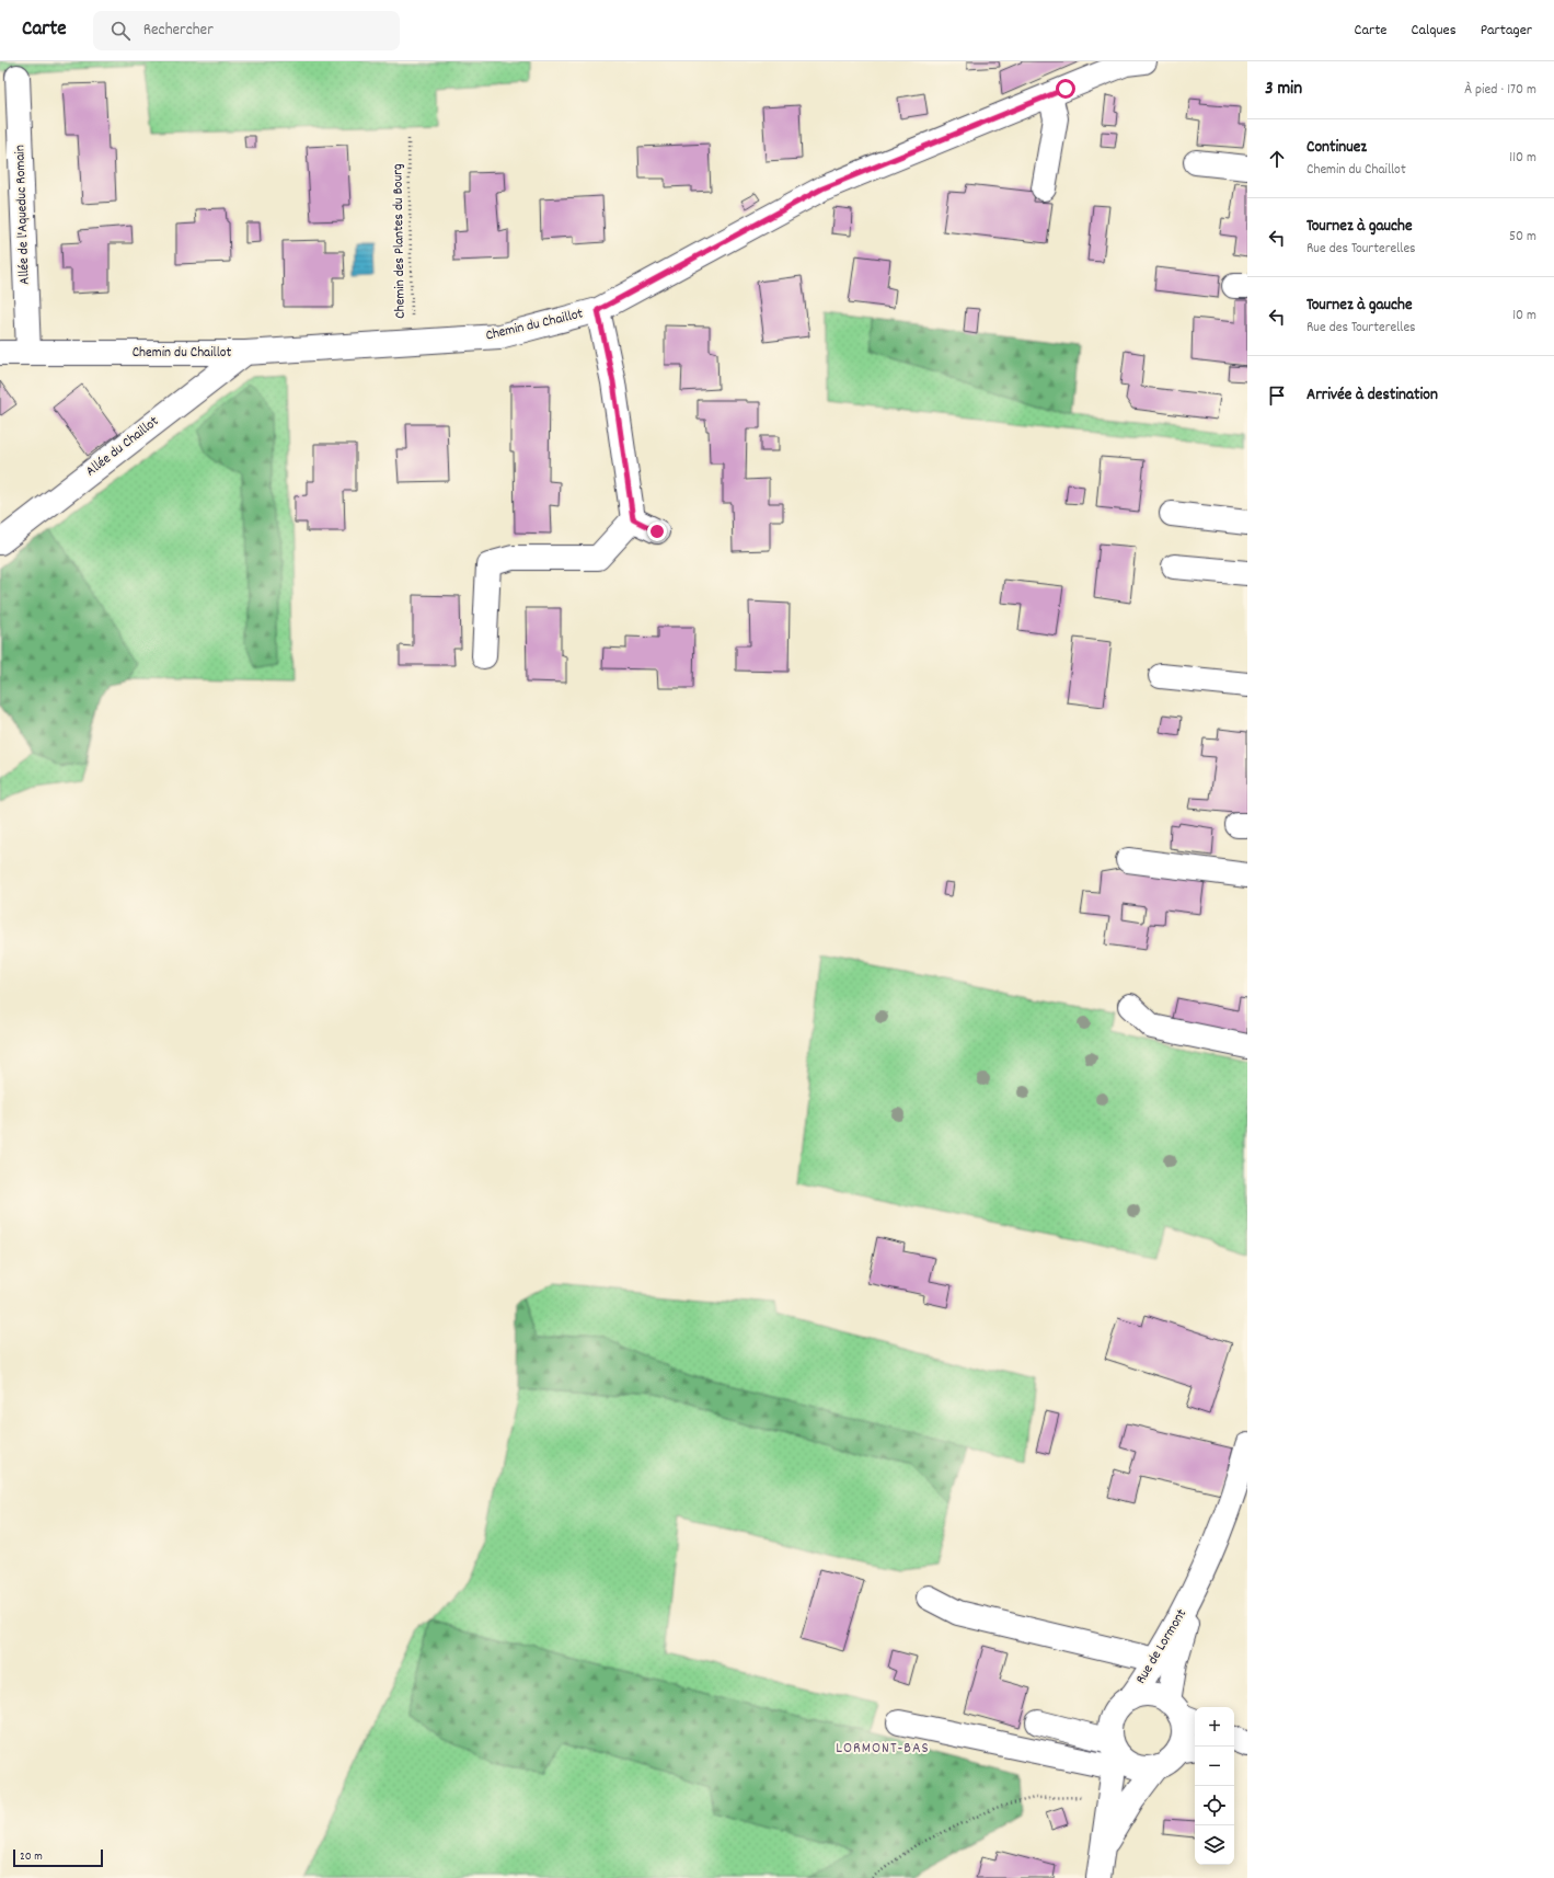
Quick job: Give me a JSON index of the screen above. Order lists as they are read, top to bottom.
{
  "streets": {
    "street": [
      "Allée de l'Aqueduc Romain",
      "Chemin du Chaillot",
      "Allée du Chaillot",
      "Rue de Lormont"
    ],
    "path": ["Chemin des Plantes du Bourg"]
  },
  "crossings": [
    ["Allée de l'Aqueduc Romain", "Chemin du Chaillot"],
    ["Chemin des Plantes du Bourg", "Chemin du Chaillot"],
    ["Chemin du Chaillot", "Allée du Chaillot"]
  ],
  "districts": ["LORMONT-BAS"],
  "scale_bar": "20 m",
  "page": {
    "header": "Carte",
    "search": "Rechercher",
    "nav": ["Carte", "Calques", "Partager"],
    "heading": ["3 min", "À pied · 170 m"],
    "list": [
      ["Continuez", "Chemin du Chaillot", "110 m"],
      ["Tournez à gauche", "Rue des Tourterelles", "50 m"],
      ["Tournez à gauche", "Rue des Tourterelles", "10 m"],
      "Arrivée à destination"
    ],
    "map_buttons": ["+", "−"],
    "scale": "20 m"
  }
}
